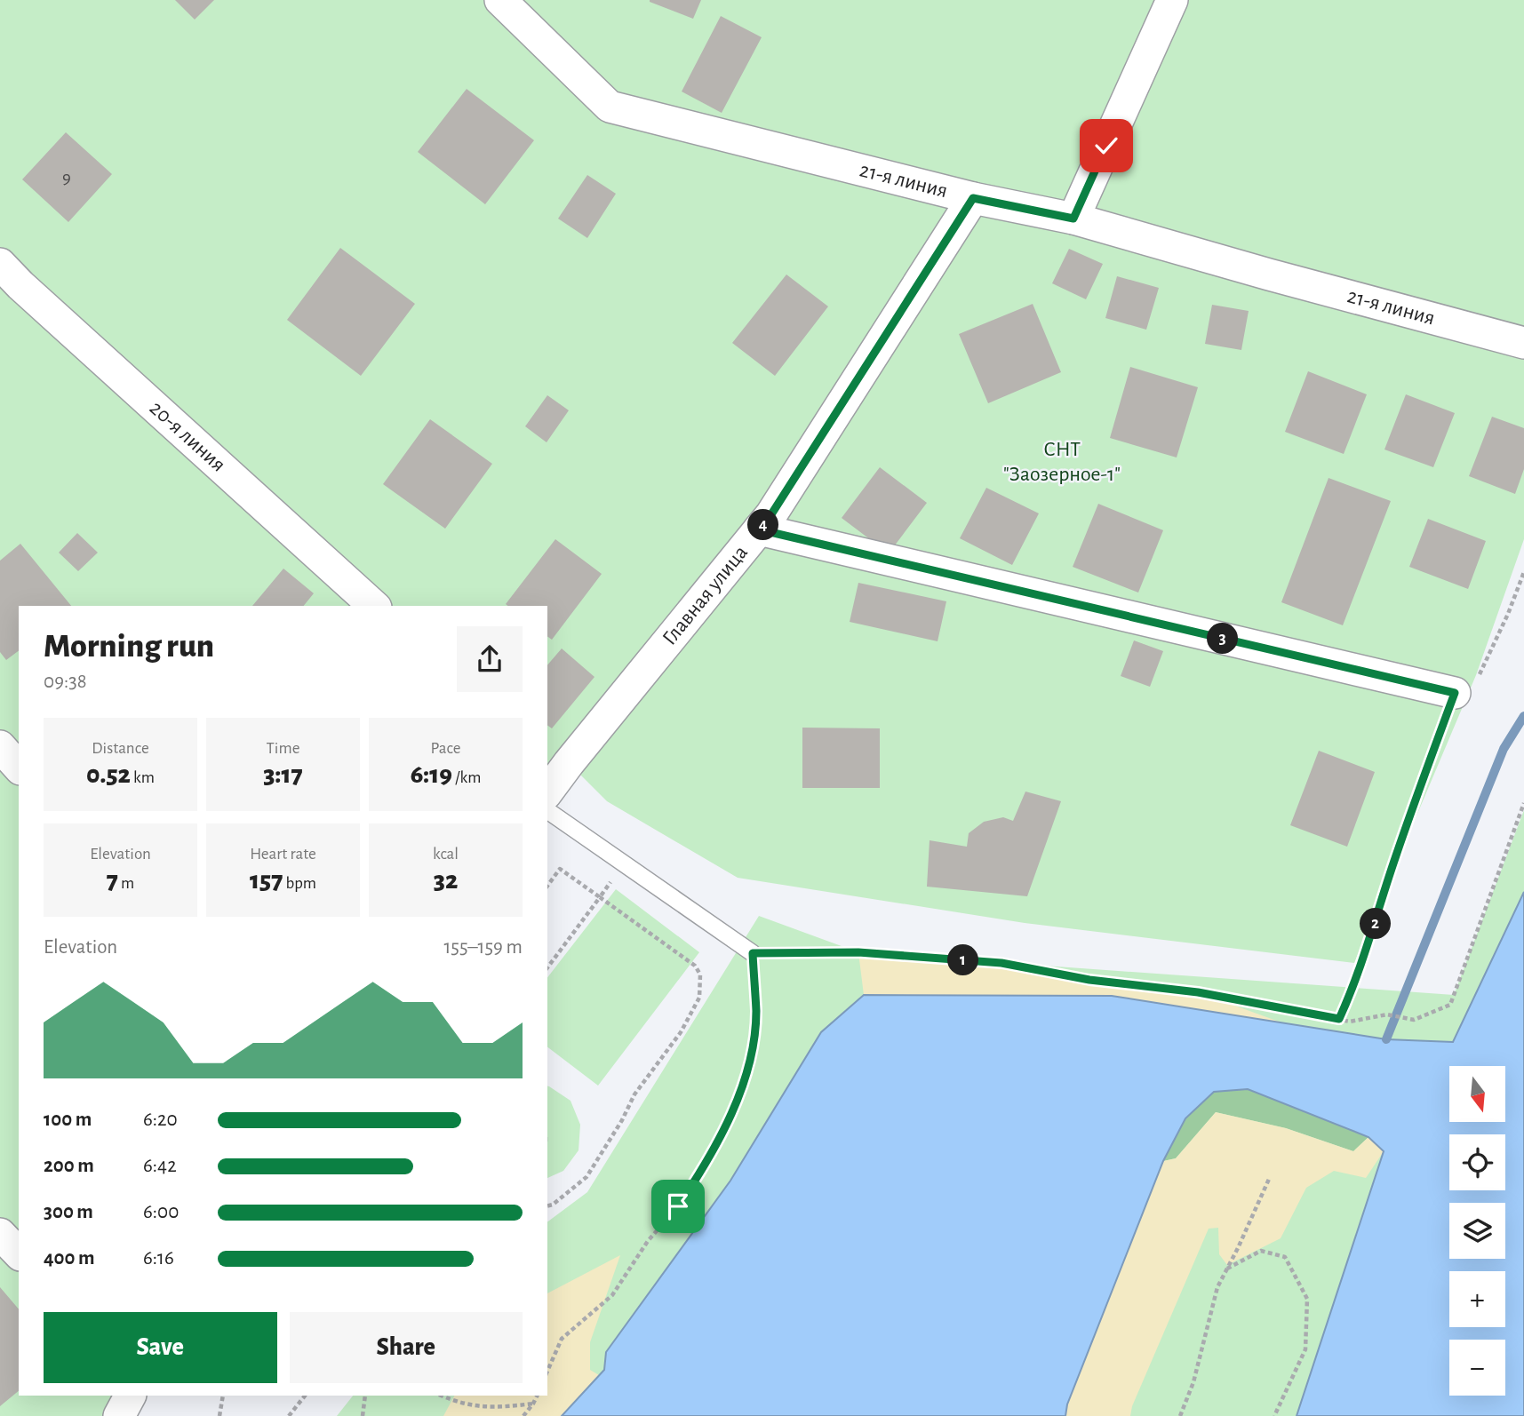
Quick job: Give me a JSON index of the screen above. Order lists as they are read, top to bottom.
{
  "streets": {
    "street": ["21-я линия", "20-я линия", "Главная улица"]
  },
  "crossings": [
    ["21-я линия", "Главная улица"]
  ],
  "parks": ["СНТ \"Заозерное-1\""],
  "house_numbers": ["9"],
  "north": "bottom",
  "page": {
    "pins": [
      "4",
      "3",
      "2",
      "1"
    ],
    "heading": ["Morning run", "09:38"],
    "stats": [
      ["Distance", "0.52 km"],
      ["Time", "3:17"],
      ["Pace", "6:19 /km"],
      ["Elevation", "7 m"],
      ["Heart rate", "157 bpm"],
      ["kcal", "32"]
    ],
    "chart": ["Elevation", "155–159 m"],
    "map_buttons": ["+", "−"],
    "list": [
      {
        "name": "100 m",
        "note": "6:20"
      },
      {
        "name": "200 m",
        "note": "6:42"
      },
      {
        "name": "300 m",
        "note": "6:00"
      },
      {
        "name": "400 m",
        "note": "6:16"
      }
    ],
    "buttons": ["Save", "Share"]
  }
}
